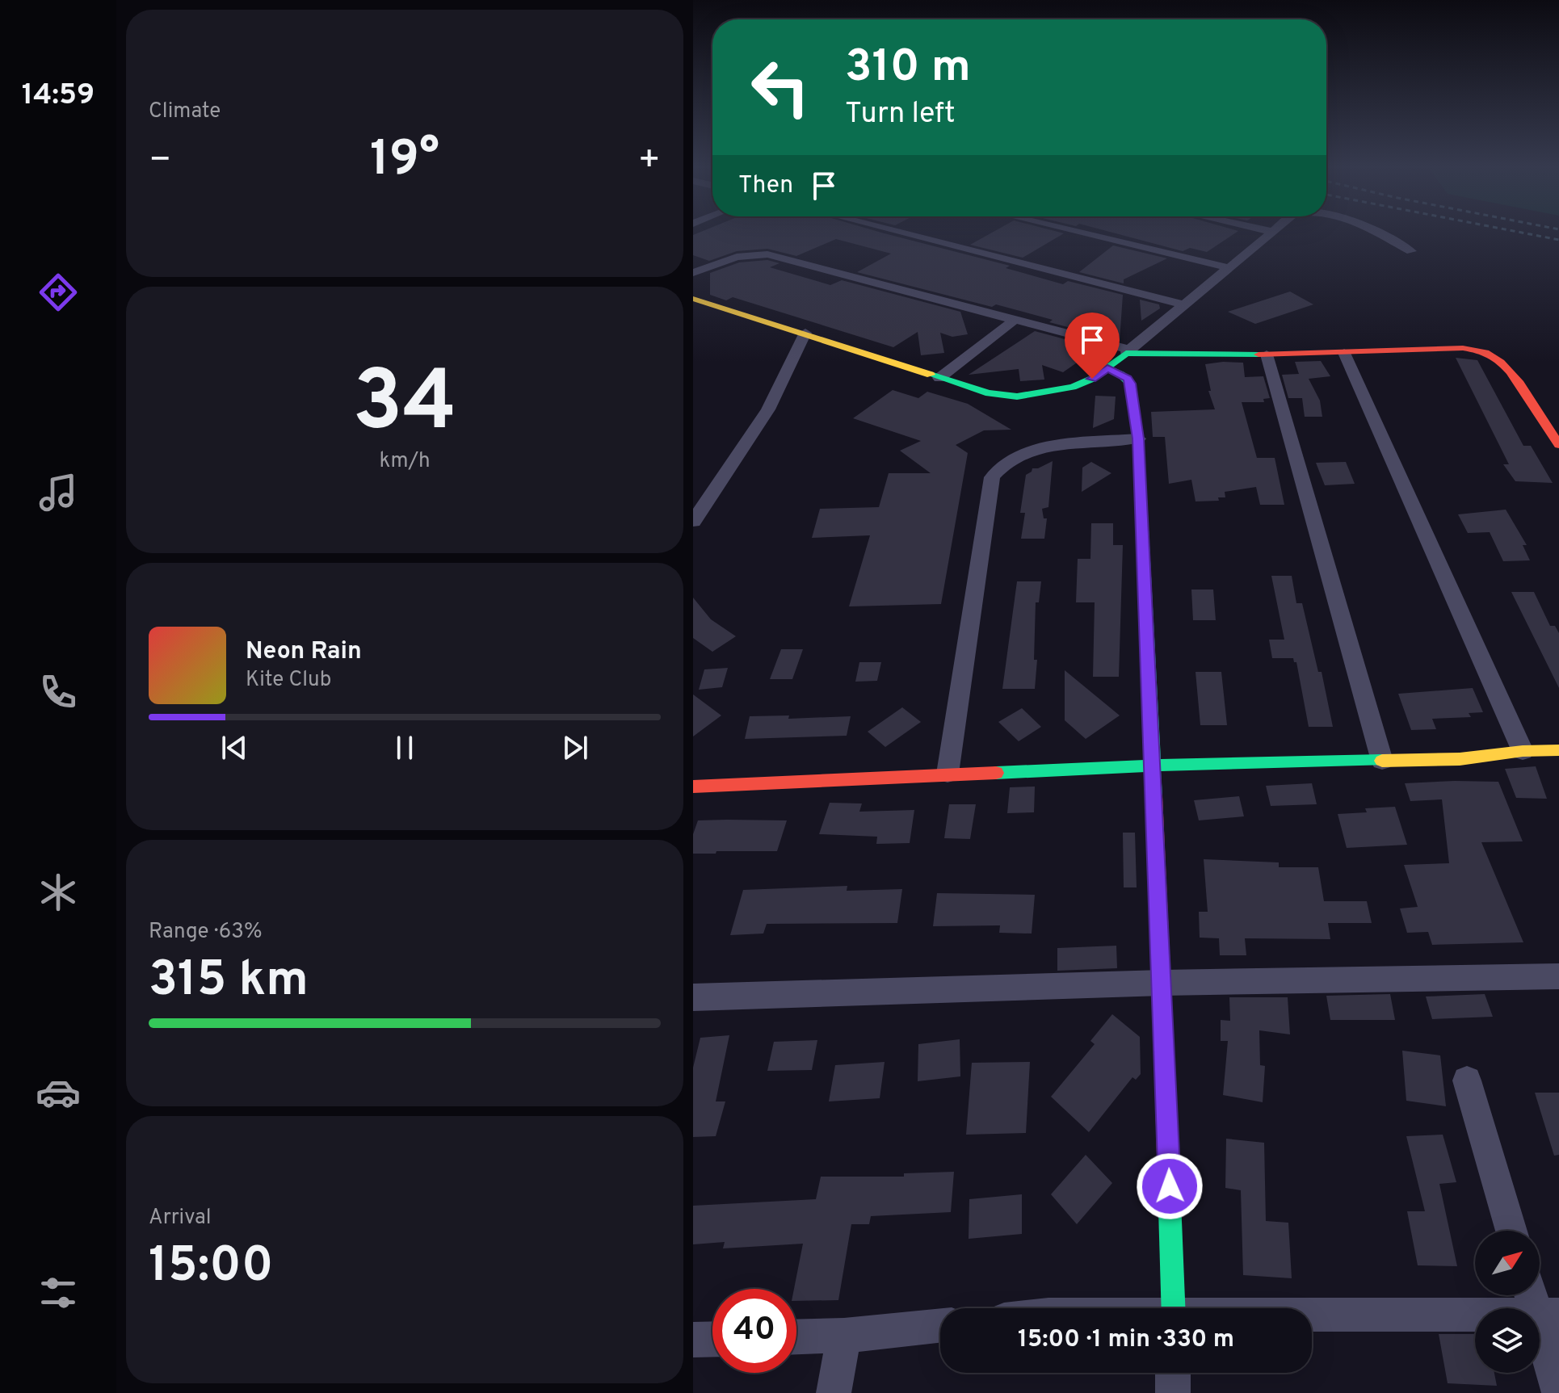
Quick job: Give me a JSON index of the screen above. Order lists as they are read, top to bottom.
{
  "north": "top right",
  "page": {
    "tabs": "14:59",
    "tile": [
      "Climate",
      ["34", "km/h"],
      ["Range · 63%", "315 km"],
      ["Arrival", "15:00"]
    ],
    "turn": ["310 m", "Turn left"],
    "heat": ["−", "19°", "+"],
    "then": "Then",
    "song": ["Neon Rain", "Kite Club"],
    "limit": "40",
    "trip": "15:00 · 1 min · 330 m"
  }
}
